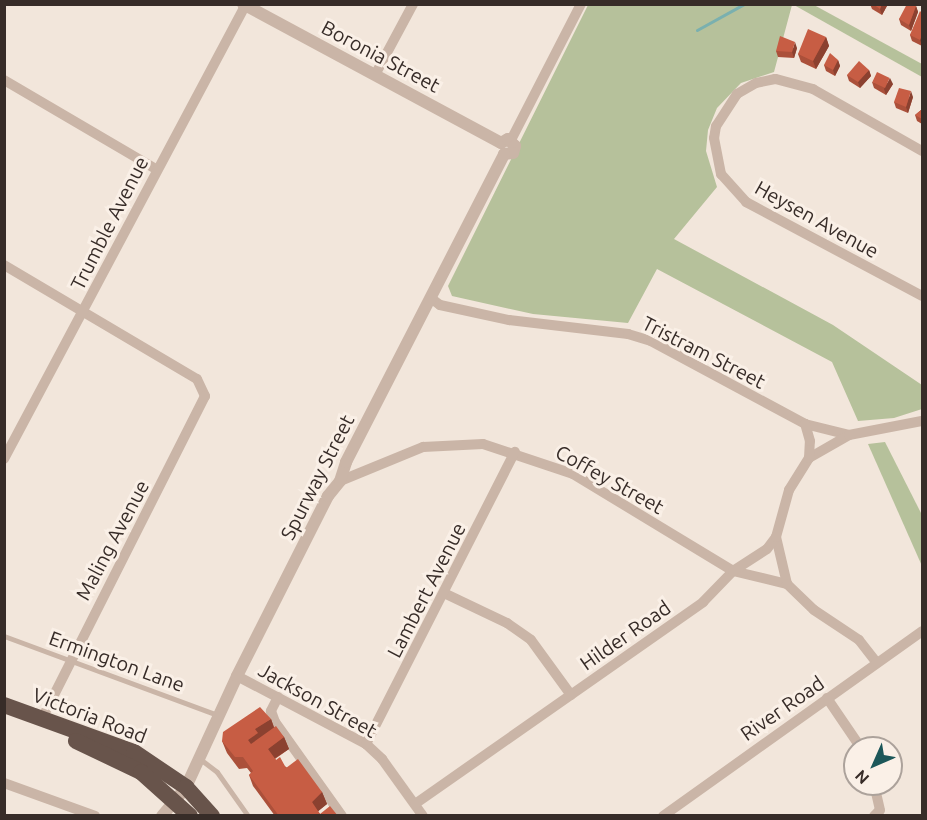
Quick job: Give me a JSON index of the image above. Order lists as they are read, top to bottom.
{
  "streets": {
    "highway": ["Victoria Road"],
    "street": [
      "Boronia Street",
      "Heysen Avenue",
      "Trumble Avenue",
      "Tristram Street",
      "Spurway Street",
      "Coffey Street",
      "Maling Avenue",
      "Lambert Avenue",
      "Hilder Road",
      "Jackson Street",
      "River Road"
    ],
    "lane": ["Ermington Lane"]
  },
  "crossings": [
    ["Boronia Street", "Trumble Avenue"],
    ["Boronia Street", "Spurway Street"],
    ["Trumble Avenue", "Maling Avenue"],
    ["Tristram Street", "Spurway Street"],
    ["Spurway Street", "Coffey Street"],
    ["Spurway Street", "Ermington Lane"],
    ["Spurway Street", "Jackson Street"],
    ["Spurway Street", "Victoria Road"],
    ["Coffey Street", "Lambert Avenue"],
    ["Coffey Street", "Hilder Road"],
    ["Maling Avenue", "Ermington Lane"],
    ["Maling Avenue", "Victoria Road"],
    ["Lambert Avenue", "Jackson Street"],
    ["Hilder Road", "Jackson Street"]
  ],
  "north": "bottom left"
}
